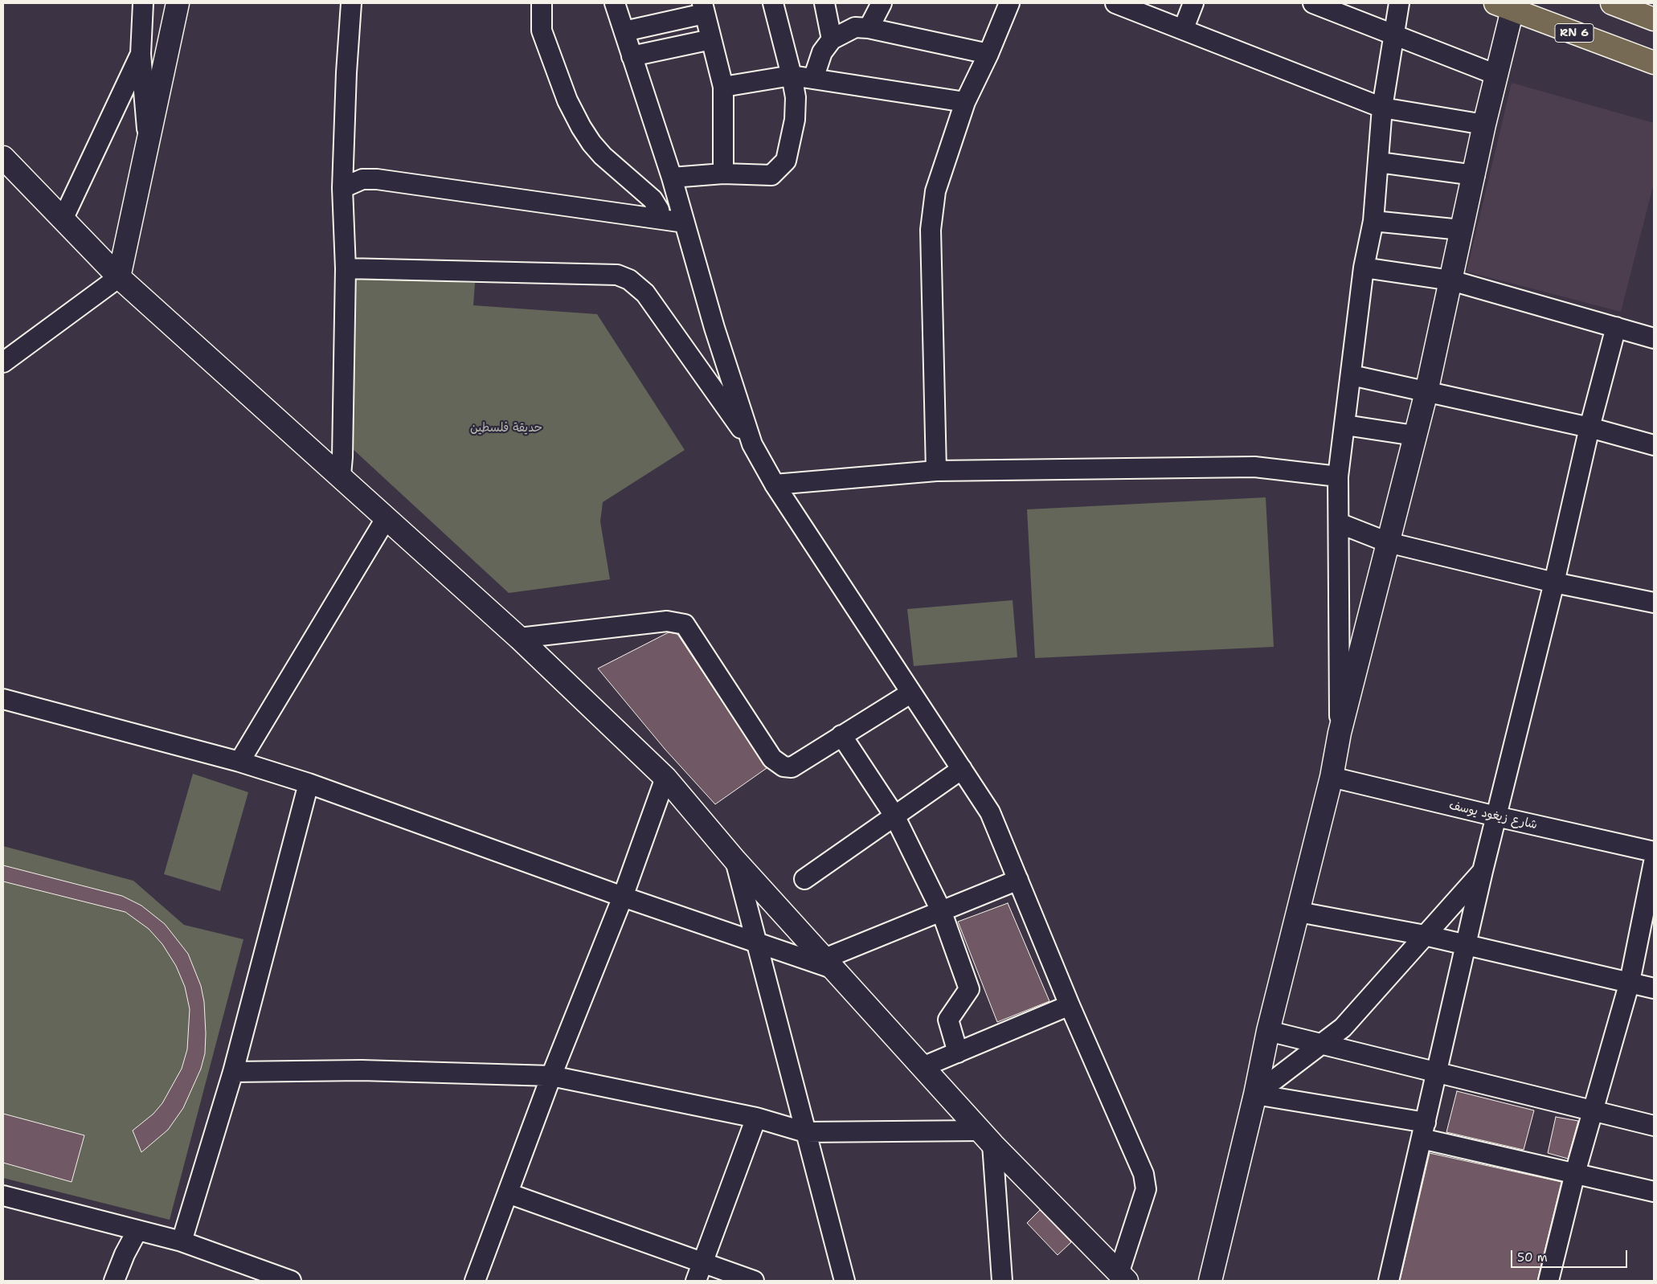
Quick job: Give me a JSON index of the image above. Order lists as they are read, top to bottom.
{
  "streets": {
    "main road": ["RN 6"],
    "street": ["شارع زيغود يوسف"]
  },
  "parks": ["حديقة فلسطين"],
  "scale_bar": "50 m"
}
